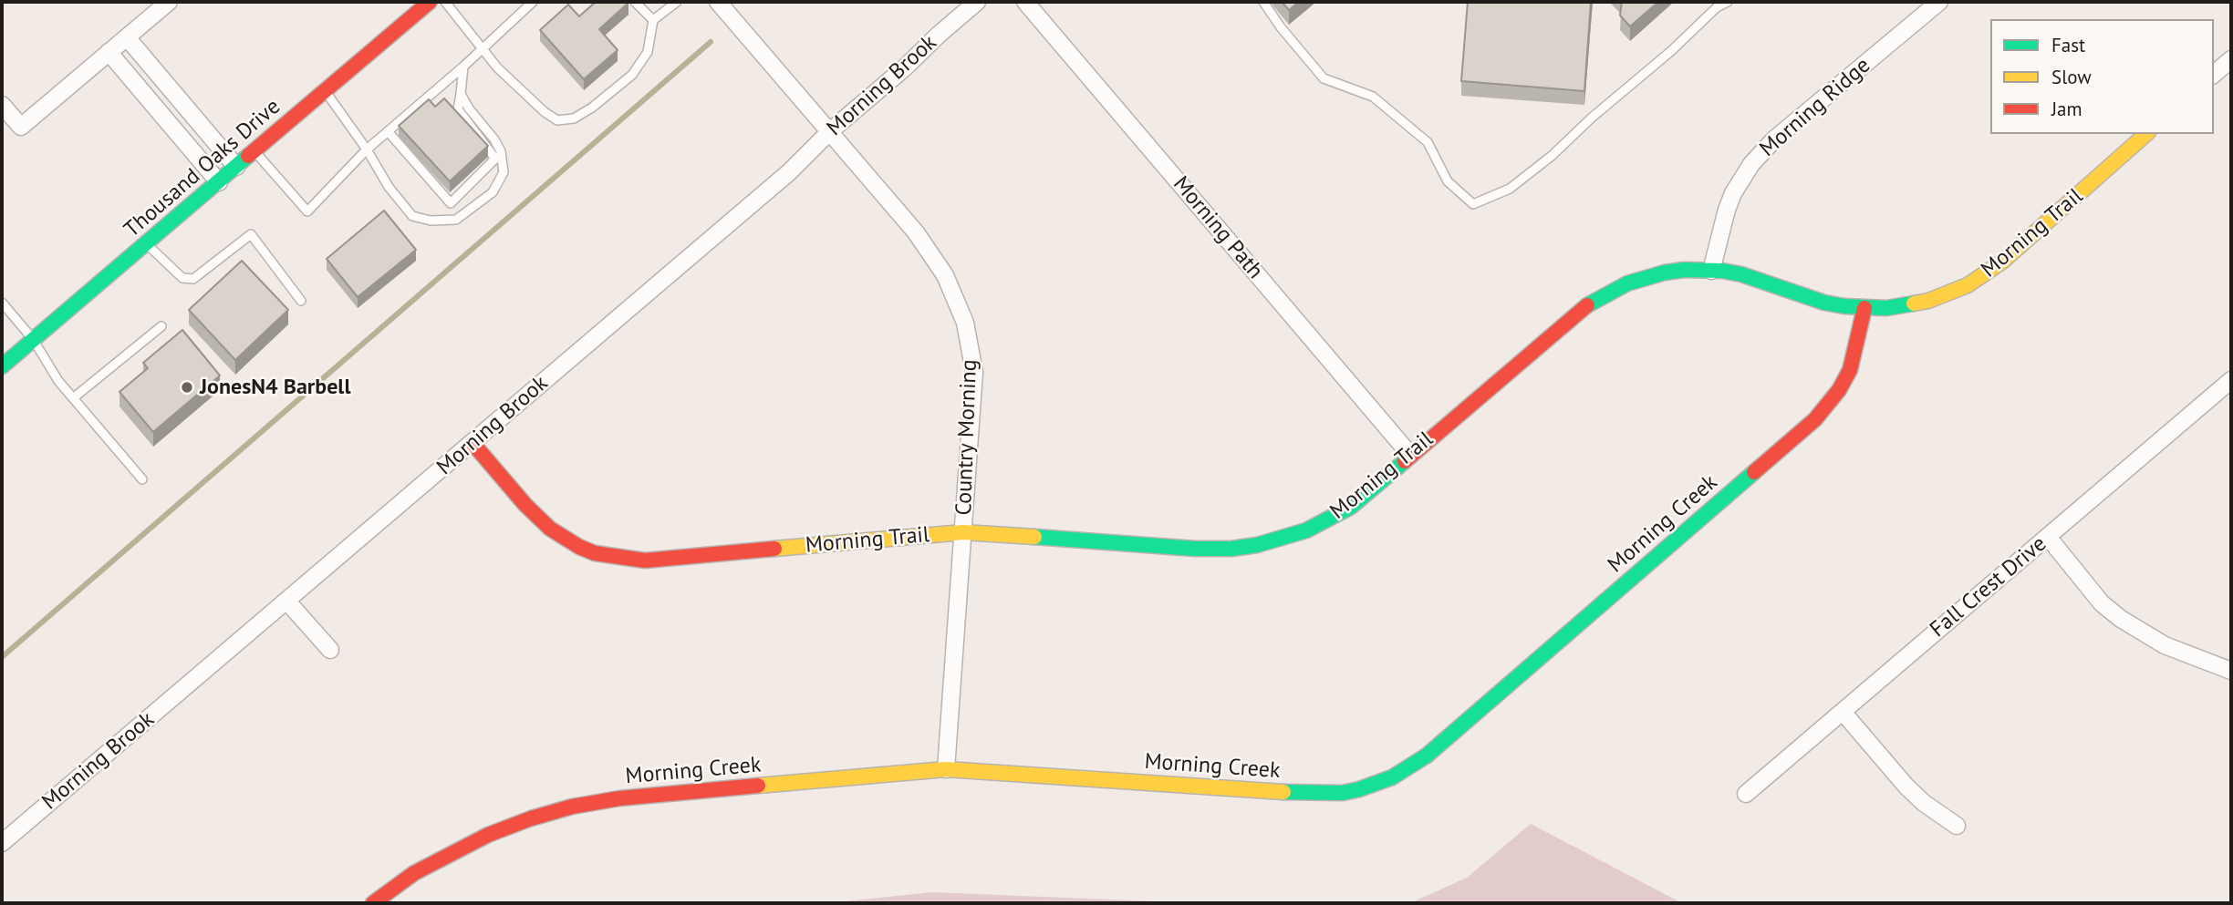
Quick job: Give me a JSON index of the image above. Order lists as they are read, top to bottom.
{
  "streets": {
    "street": [
      "Morning Brook",
      "Morning Ridge",
      "Thousand Oaks Drive",
      "Morning Path",
      "Morning Trail",
      "Country Morning",
      "Morning Creek",
      "Fall Crest Drive"
    ]
  },
  "crossings": [
    ["Morning Brook", "Morning Trail"],
    ["Morning Brook", "Country Morning"],
    ["Morning Ridge", "Morning Trail"],
    ["Morning Path", "Morning Trail"],
    ["Morning Trail", "Country Morning"],
    ["Morning Trail", "Morning Creek"],
    ["Country Morning", "Morning Creek"]
  ],
  "places": ["JonesN4 Barbell"],
  "legend": ["Fast", "Slow", "Jam"]
}
